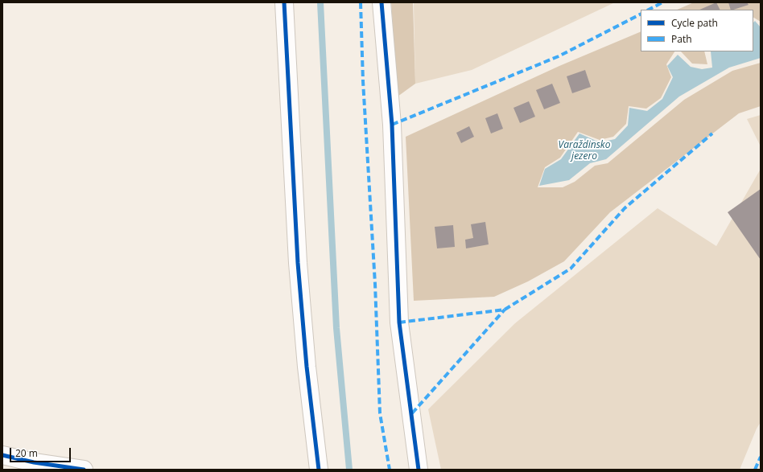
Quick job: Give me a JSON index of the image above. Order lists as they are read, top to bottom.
{
  "water": ["Varaždinsko jezero"],
  "legend": ["Cycle path", "Path"],
  "scale_bar": "20 m"
}
